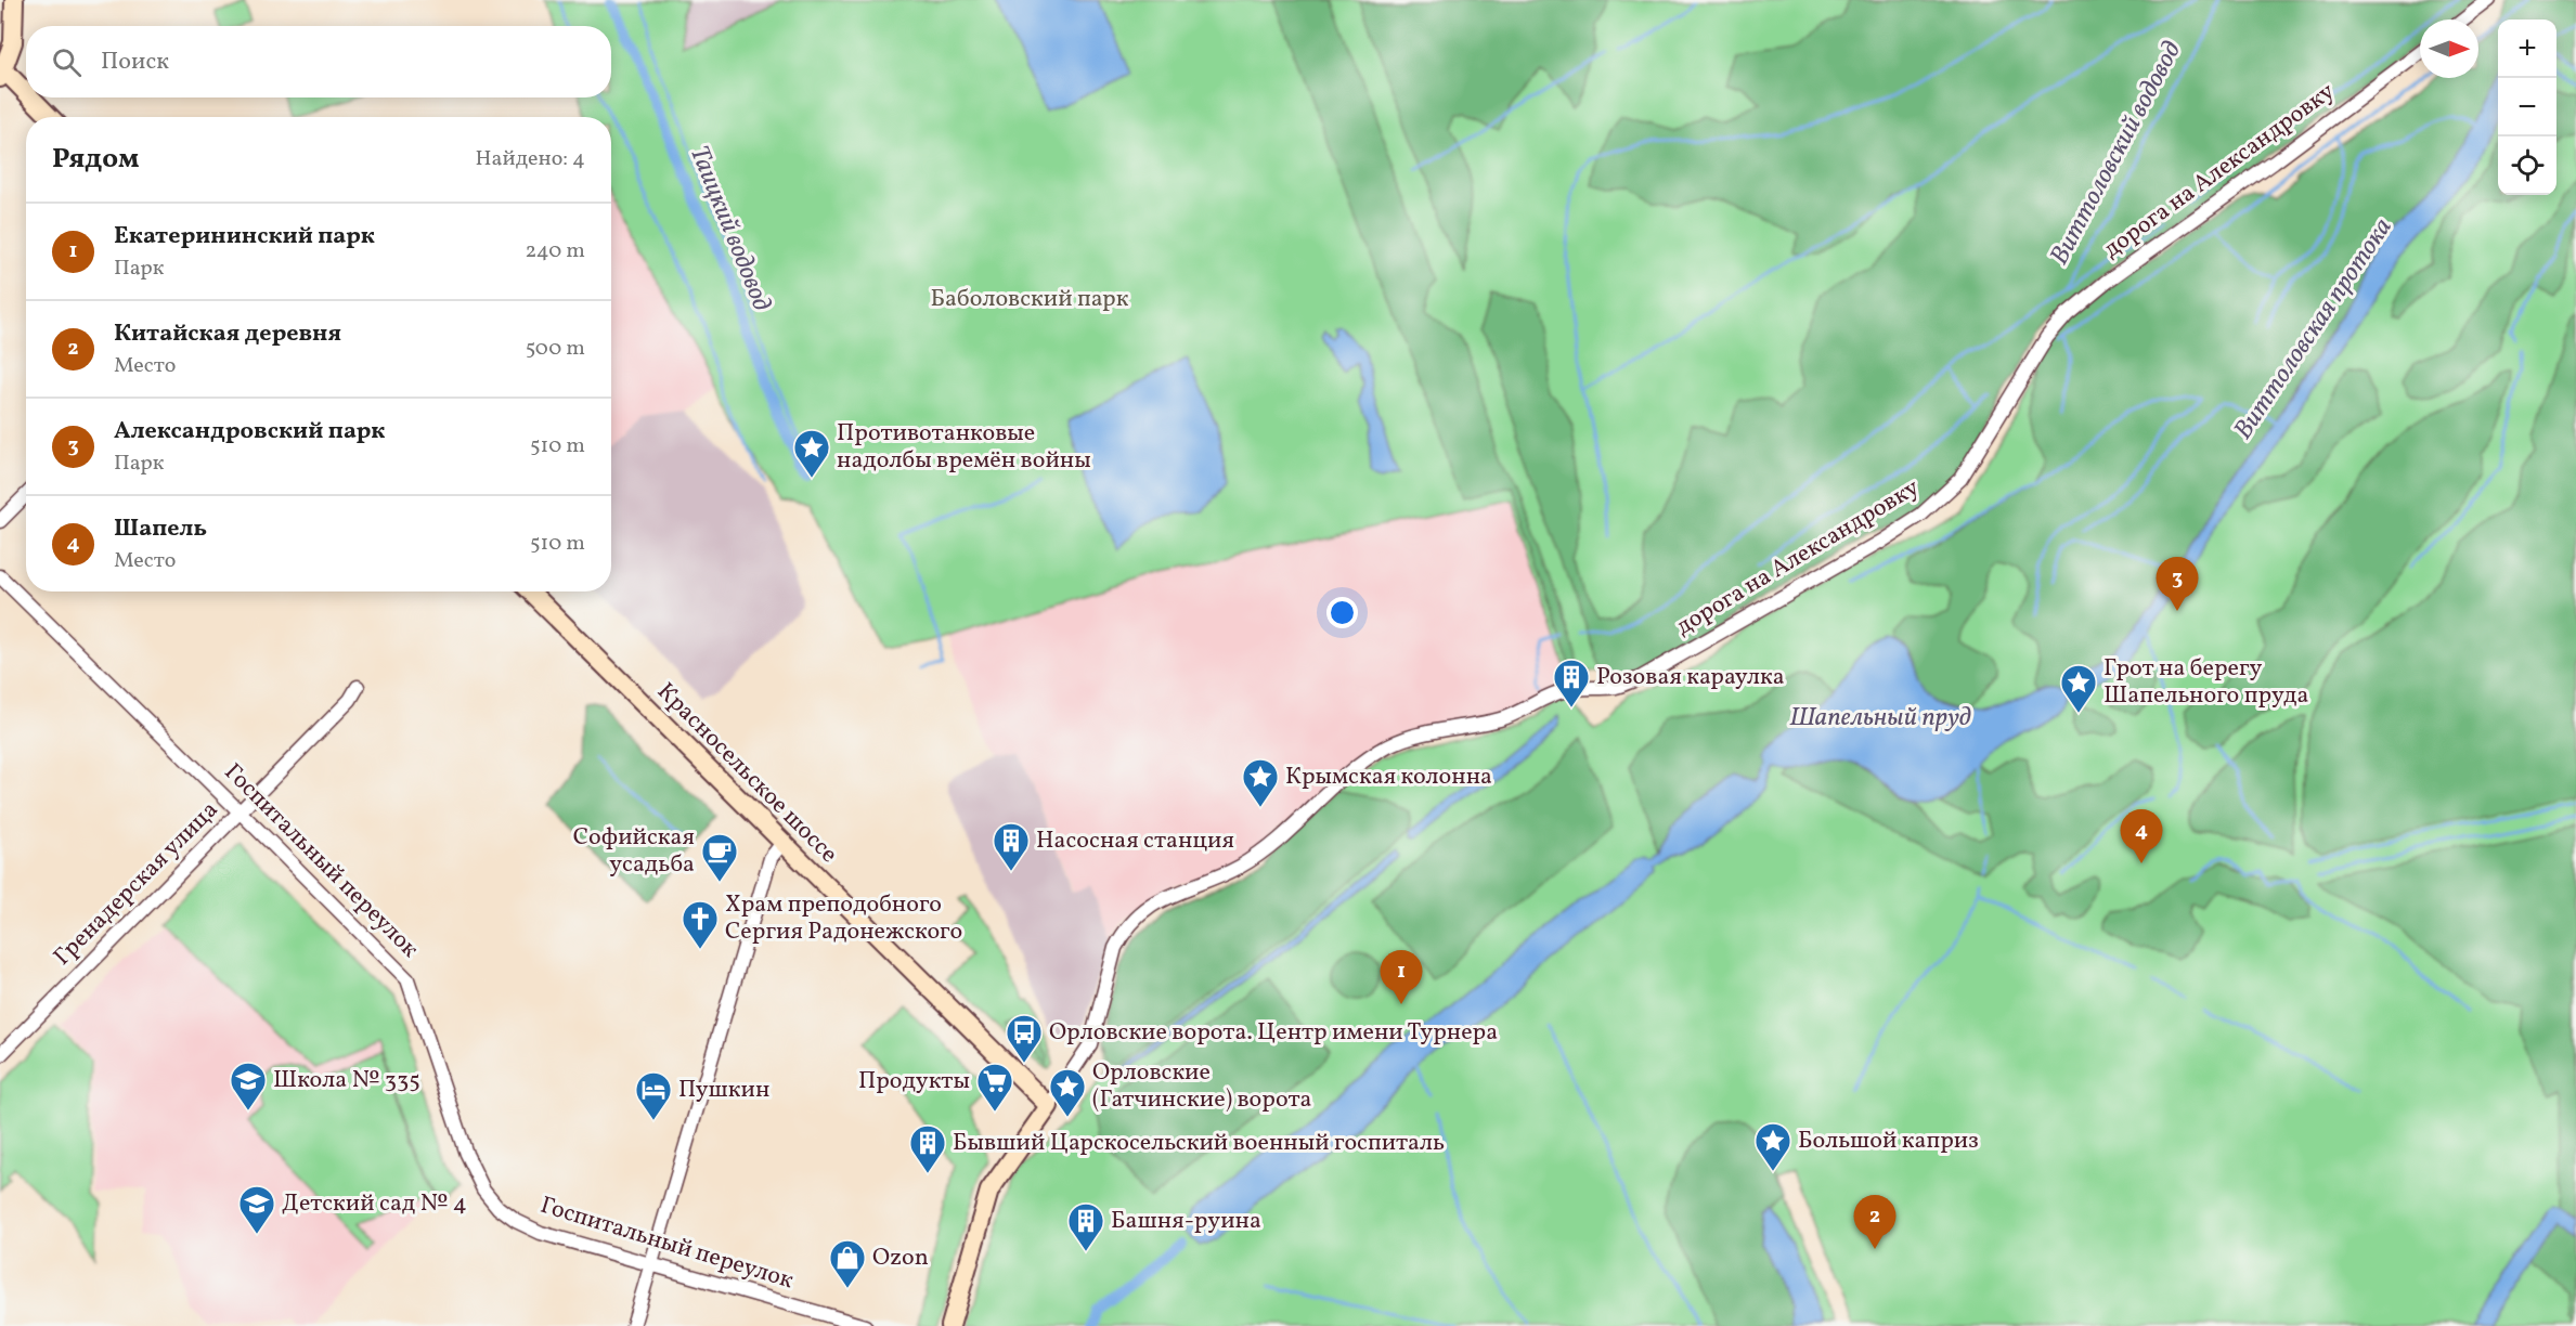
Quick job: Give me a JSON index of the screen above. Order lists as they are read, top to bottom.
{
  "streets": {
    "main road": ["Красносельское шоссе"],
    "street": ["дорога на Александровку", "Госпитальный переулок", "Гренадерская улица"]
  },
  "crossings": [
    ["дорога на Александровку", "Красносельское шоссе"],
    ["Госпитальный переулок", "Гренадерская улица"]
  ],
  "water": [
    "Виттоловский водовод",
    "Таицкий водовод",
    "Виттоловская протока",
    "Шапельный пруд"
  ],
  "parks": ["Баболовский парк"],
  "places": {
    "place": [
      "Противотанковые надолбы времён войны",
      "Грот на берегу Шапельного пруда",
      "Крымская колонна",
      "Орловские (Гатчинские) ворота",
      "Большой каприз"
    ],
    "building": [
      "Розовая караулка",
      "Насосная станция",
      "Бывший Царскосельский военный госпиталь",
      "Башня-руина"
    ],
    "cafe": ["Софийская усадьба"],
    "church": ["Храм преподобного Сергия Радонежского"],
    "bus stop": ["Орловские ворота. Центр имени Турнера"],
    "school or university": ["Школа № 335", "Детский сад № 4"],
    "supermarket": ["Продукты"],
    "hotel": ["Пушкин"],
    "shop": ["Ozon"]
  },
  "north": "right",
  "page": {
    "map_buttons": ["+", "−"],
    "search": "Поиск",
    "heading": ["Рядом", "Найдено: 4"],
    "list": [
      {
        "mark": "1",
        "name": "Екатерининский парк",
        "note": "Парк",
        "value": "240 m"
      },
      {
        "mark": "2",
        "name": "Китайская деревня",
        "note": "Место",
        "value": "500 m"
      },
      {
        "mark": "3",
        "name": "Александровский парк",
        "note": "Парк",
        "value": "510 m"
      },
      {
        "mark": "4",
        "name": "Шапель",
        "note": "Место",
        "value": "510 m"
      }
    ],
    "pins": [
      "3",
      "4",
      "1",
      "2"
    ]
  }
}
